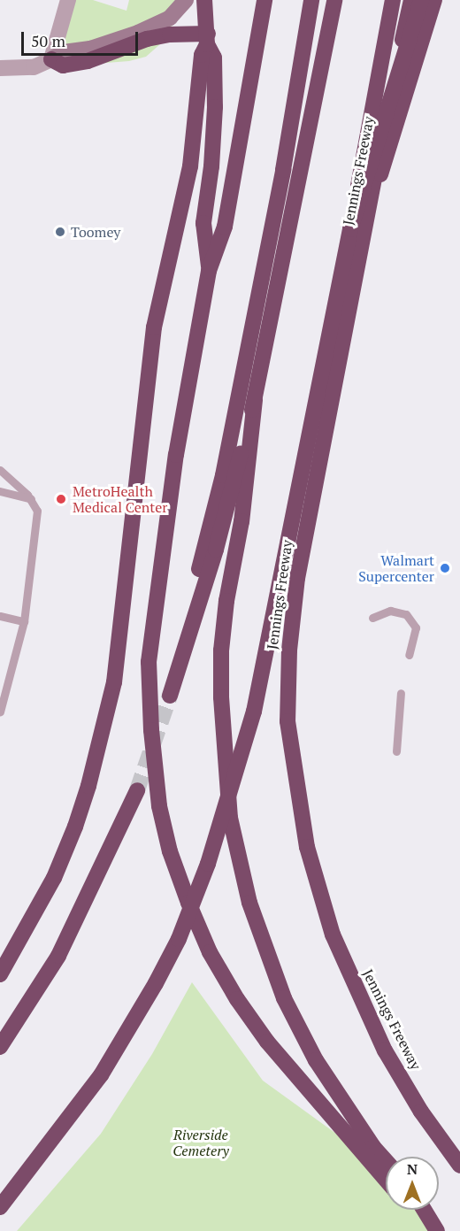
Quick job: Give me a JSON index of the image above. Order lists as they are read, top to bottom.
{
  "streets": {
    "highway": ["Jennings Freeway"]
  },
  "parks": ["Riverside Cemetery"],
  "places": ["Toomey", "MetroHealth Medical Center", "Walmart Supercenter"],
  "scale_bar": "50 m",
  "north": "top"
}
